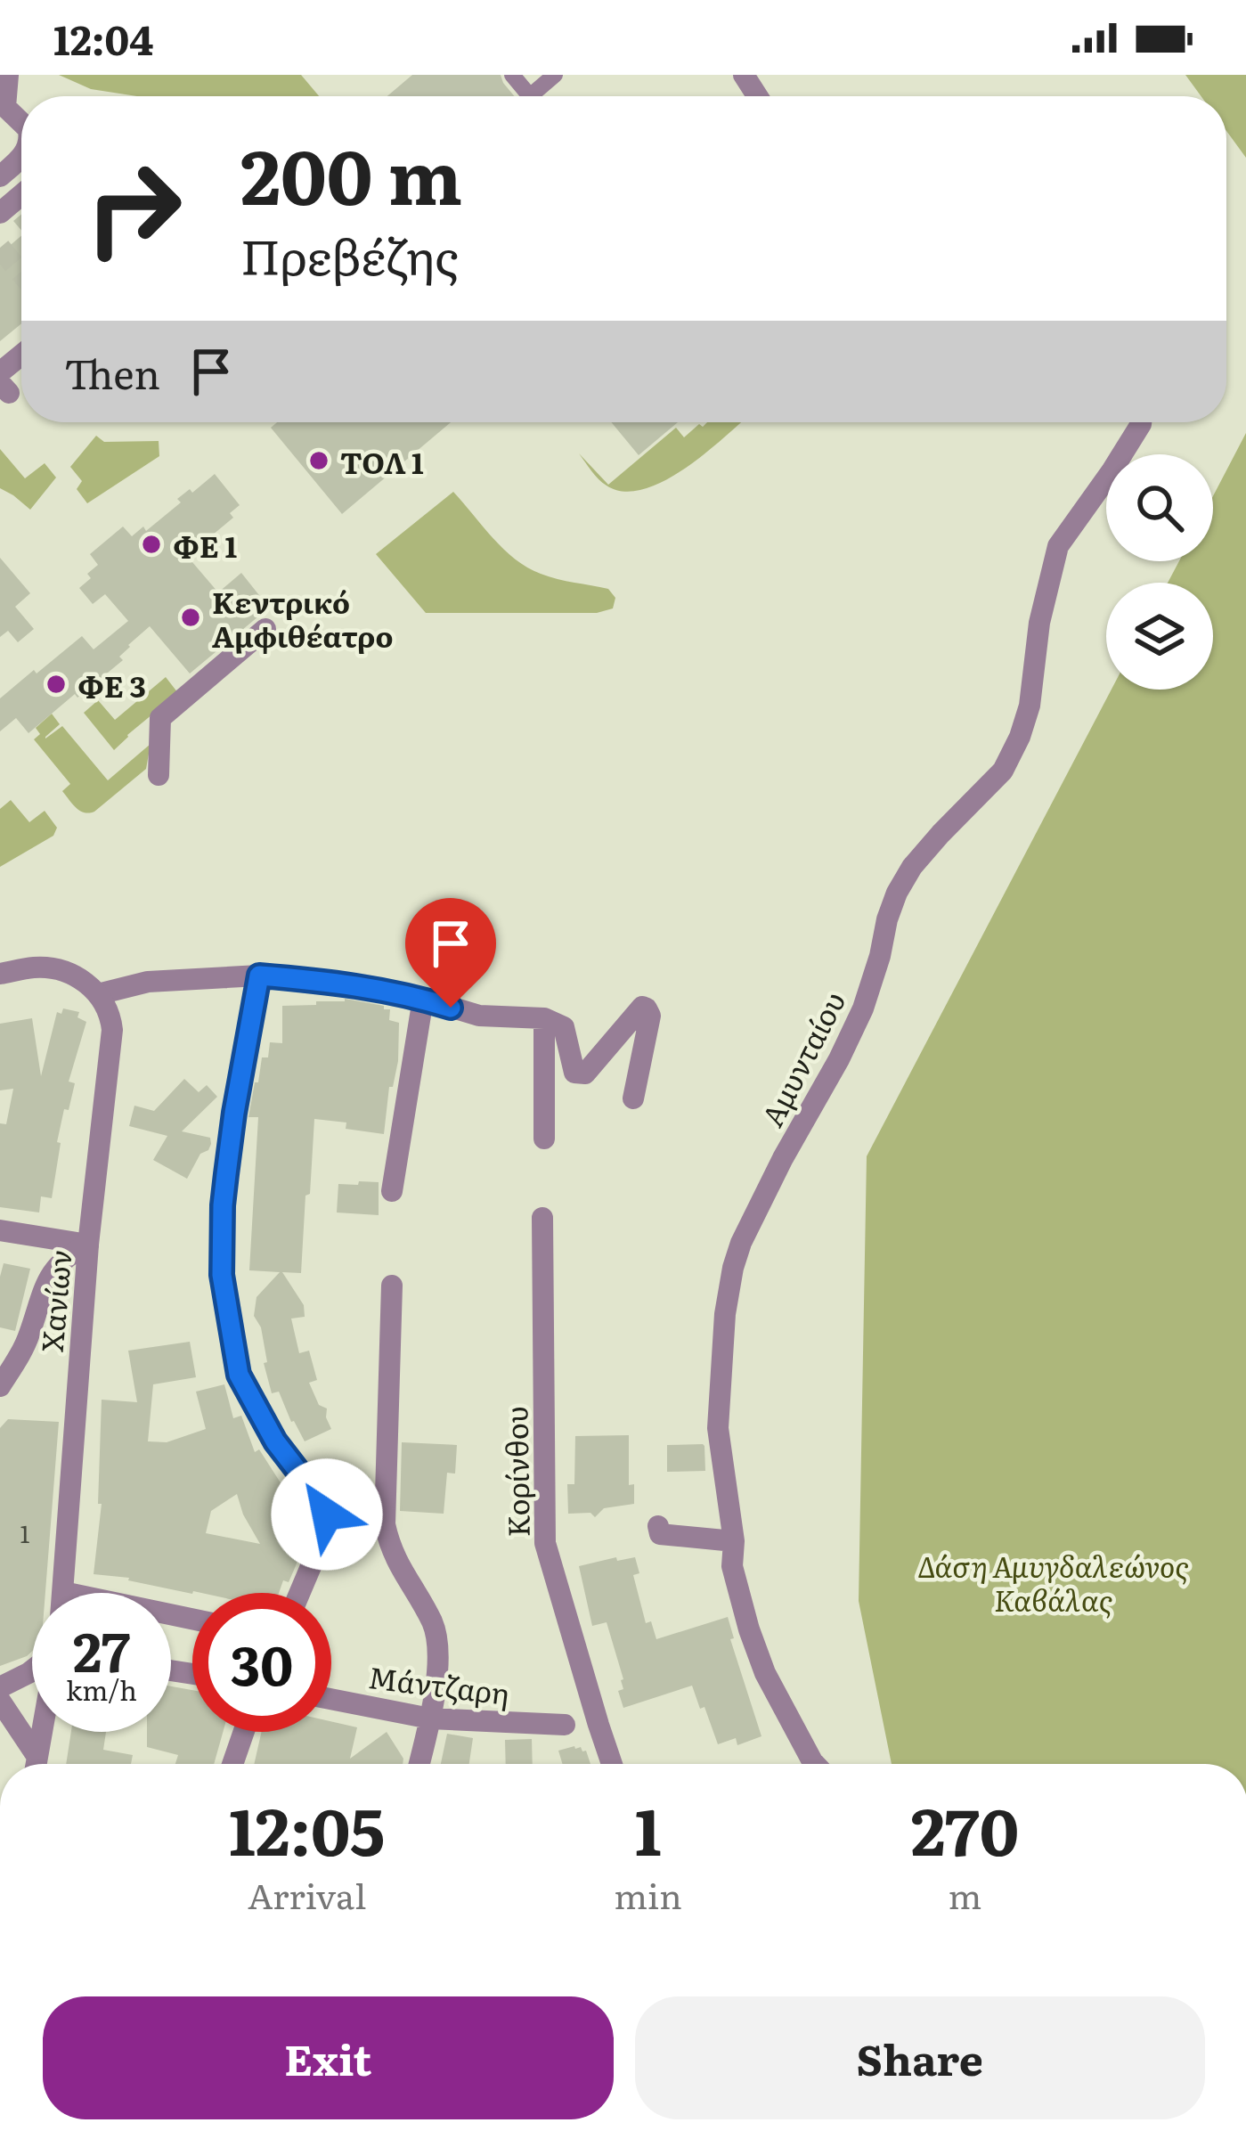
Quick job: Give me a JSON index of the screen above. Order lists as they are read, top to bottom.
{
  "streets": {
    "street": [
      "Αμυνταίου",
      "Χανίων",
      "Κορίνθου",
      "Μάντζαρη"
    ]
  },
  "parks": ["Δάση Αμυγδαλεώνος Καβάλας"],
  "places": [
    "ΤΟΛ 1",
    "ΦΕ 1",
    "Κεντρικό Αμφιθέατρο",
    "ΦΕ 3"
  ],
  "house_numbers": ["1"],
  "page": {
    "status": "12:04",
    "turn": ["200 m", "Πρεβέζης"],
    "then": "Then",
    "speed": "27 km/h",
    "limit": "30",
    "eta": [
      "12:05",
      "Arrival",
      "1",
      "min",
      "270",
      "m"
    ],
    "buttons": ["Exit", "Share"]
  }
}
